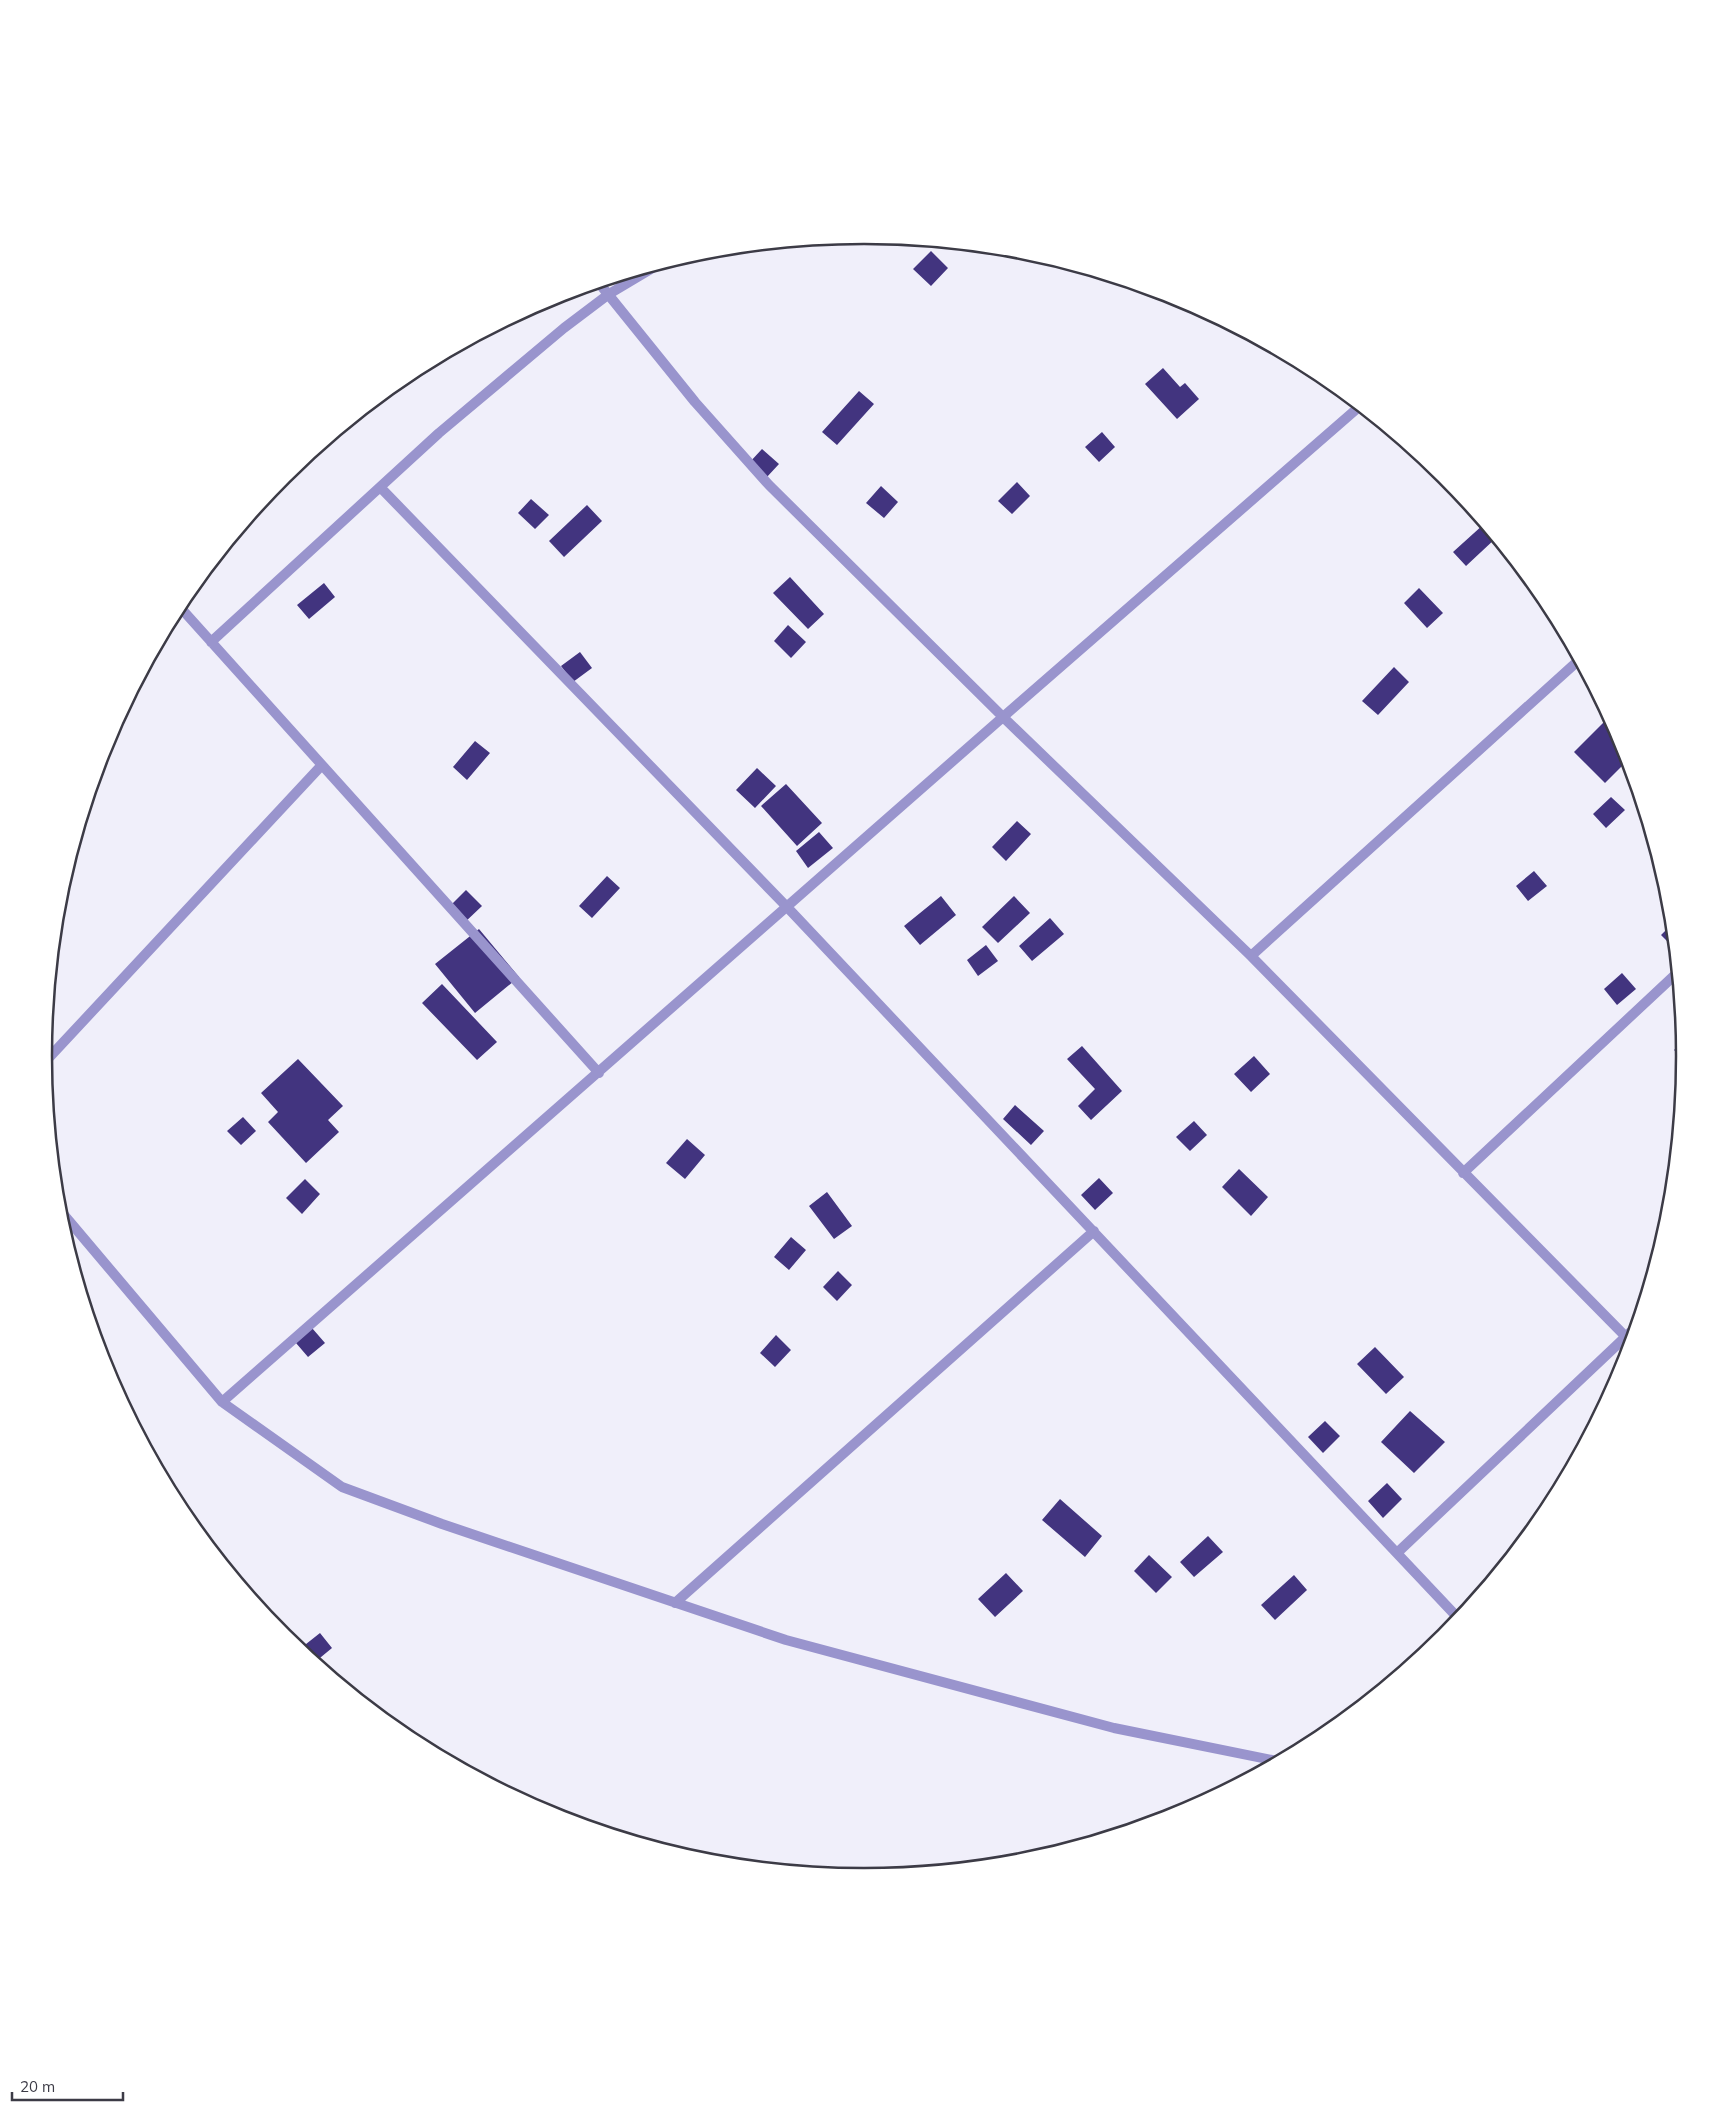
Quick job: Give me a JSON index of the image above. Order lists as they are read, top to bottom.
{
  "scale_bar": "20 m"
}
